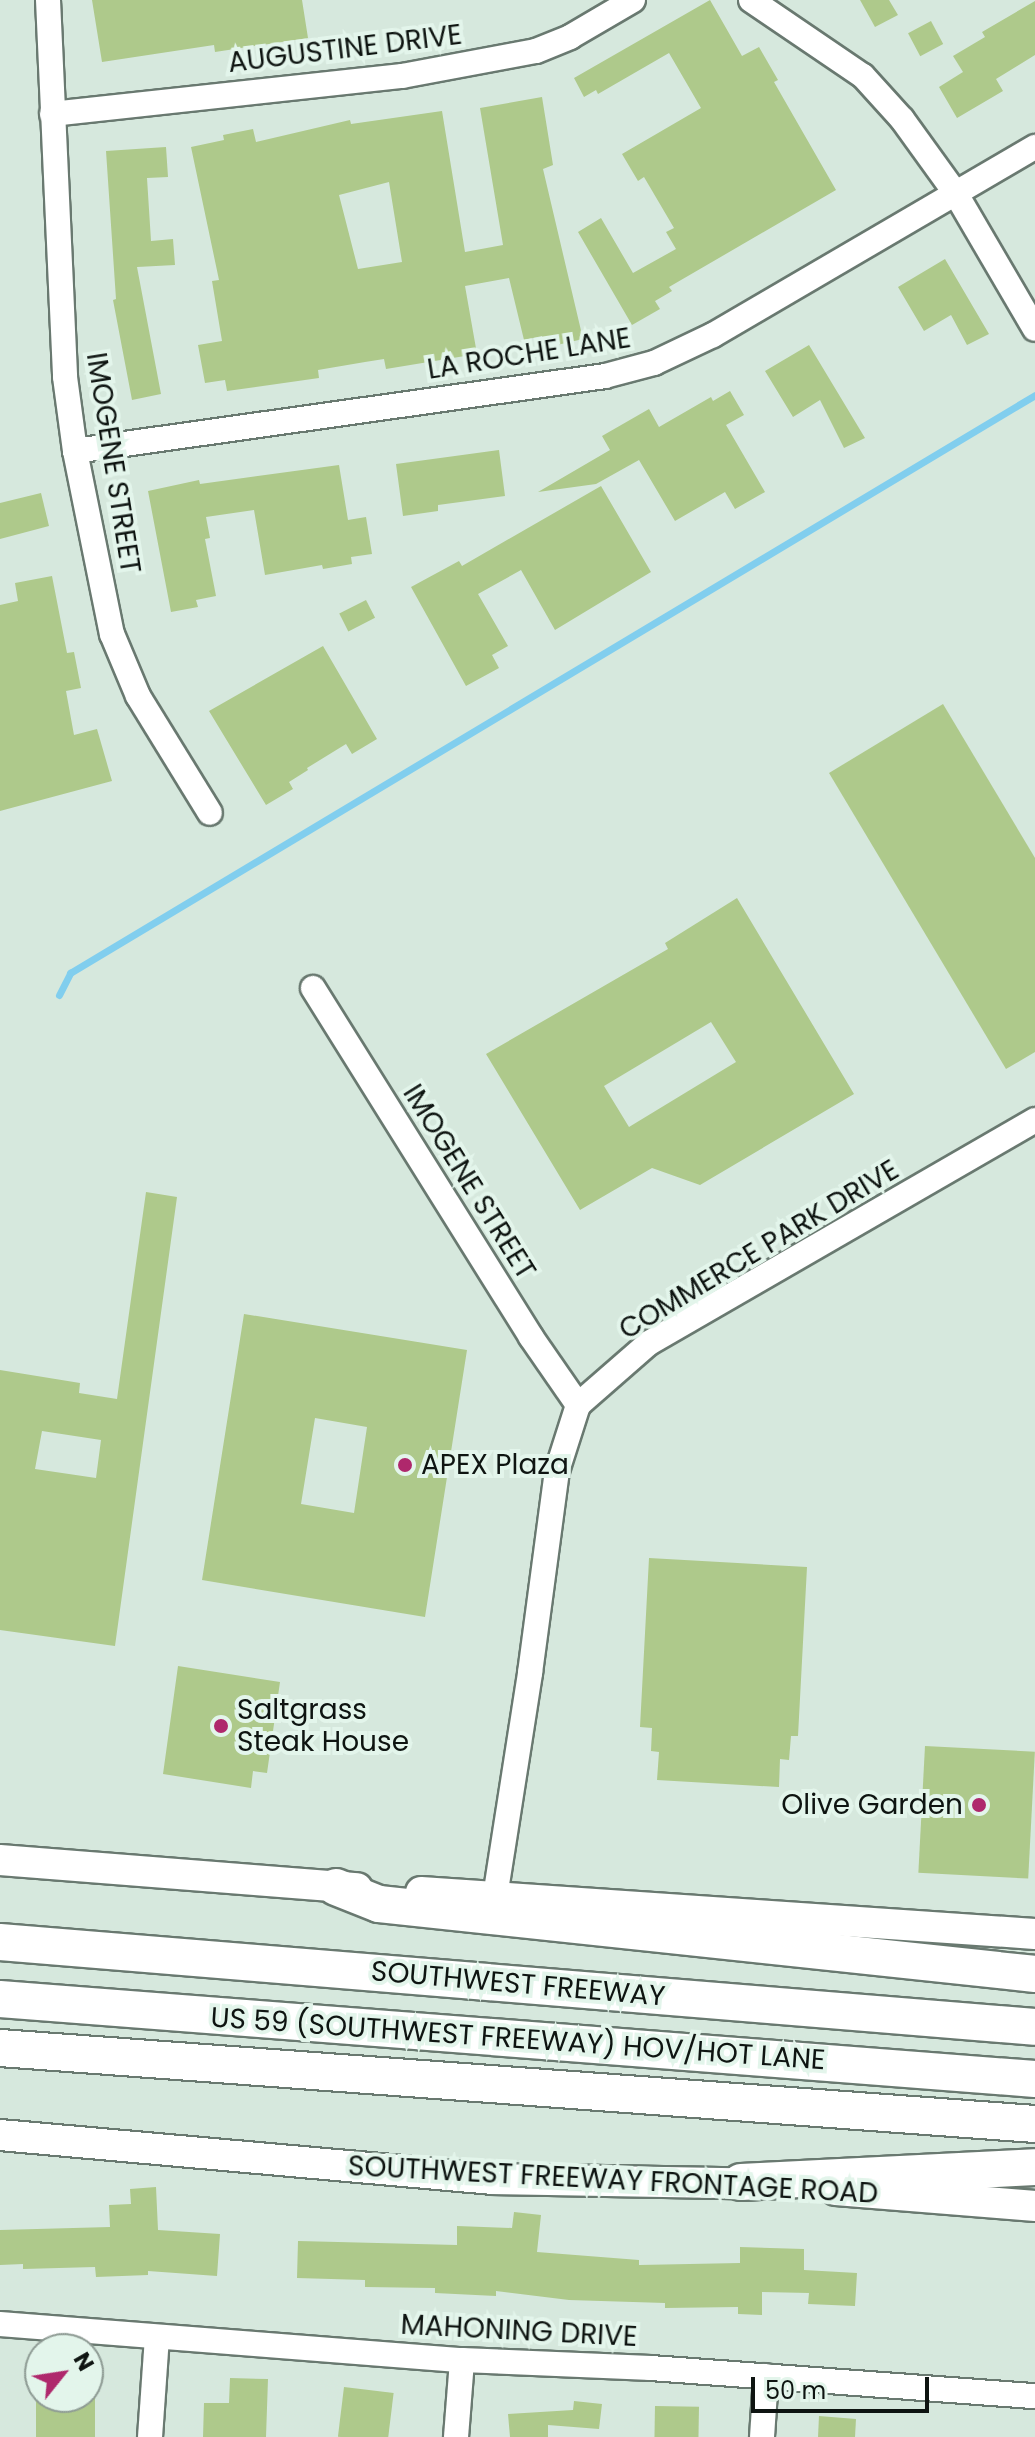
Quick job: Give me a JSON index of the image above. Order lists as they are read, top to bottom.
{
  "streets": {
    "highway": ["SOUTHWEST FREEWAY", "US 59 (SOUTHWEST FREEWAY) HOV/HOT LANE"],
    "main road": ["SOUTHWEST FREEWAY FRONTAGE ROAD"],
    "street": [
      "AUGUSTINE DRIVE",
      "LA ROCHE LANE",
      "IMOGENE STREET",
      "COMMERCE PARK DRIVE",
      "MAHONING DRIVE"
    ]
  },
  "crossings": [
    ["AUGUSTINE DRIVE", "IMOGENE STREET"],
    ["LA ROCHE LANE", "IMOGENE STREET"],
    ["IMOGENE STREET", "COMMERCE PARK DRIVE"]
  ],
  "places": ["APEX Plaza", "Saltgrass Steak House", "Olive Garden"],
  "scale_bar": "50 m",
  "north": "top right"
}
